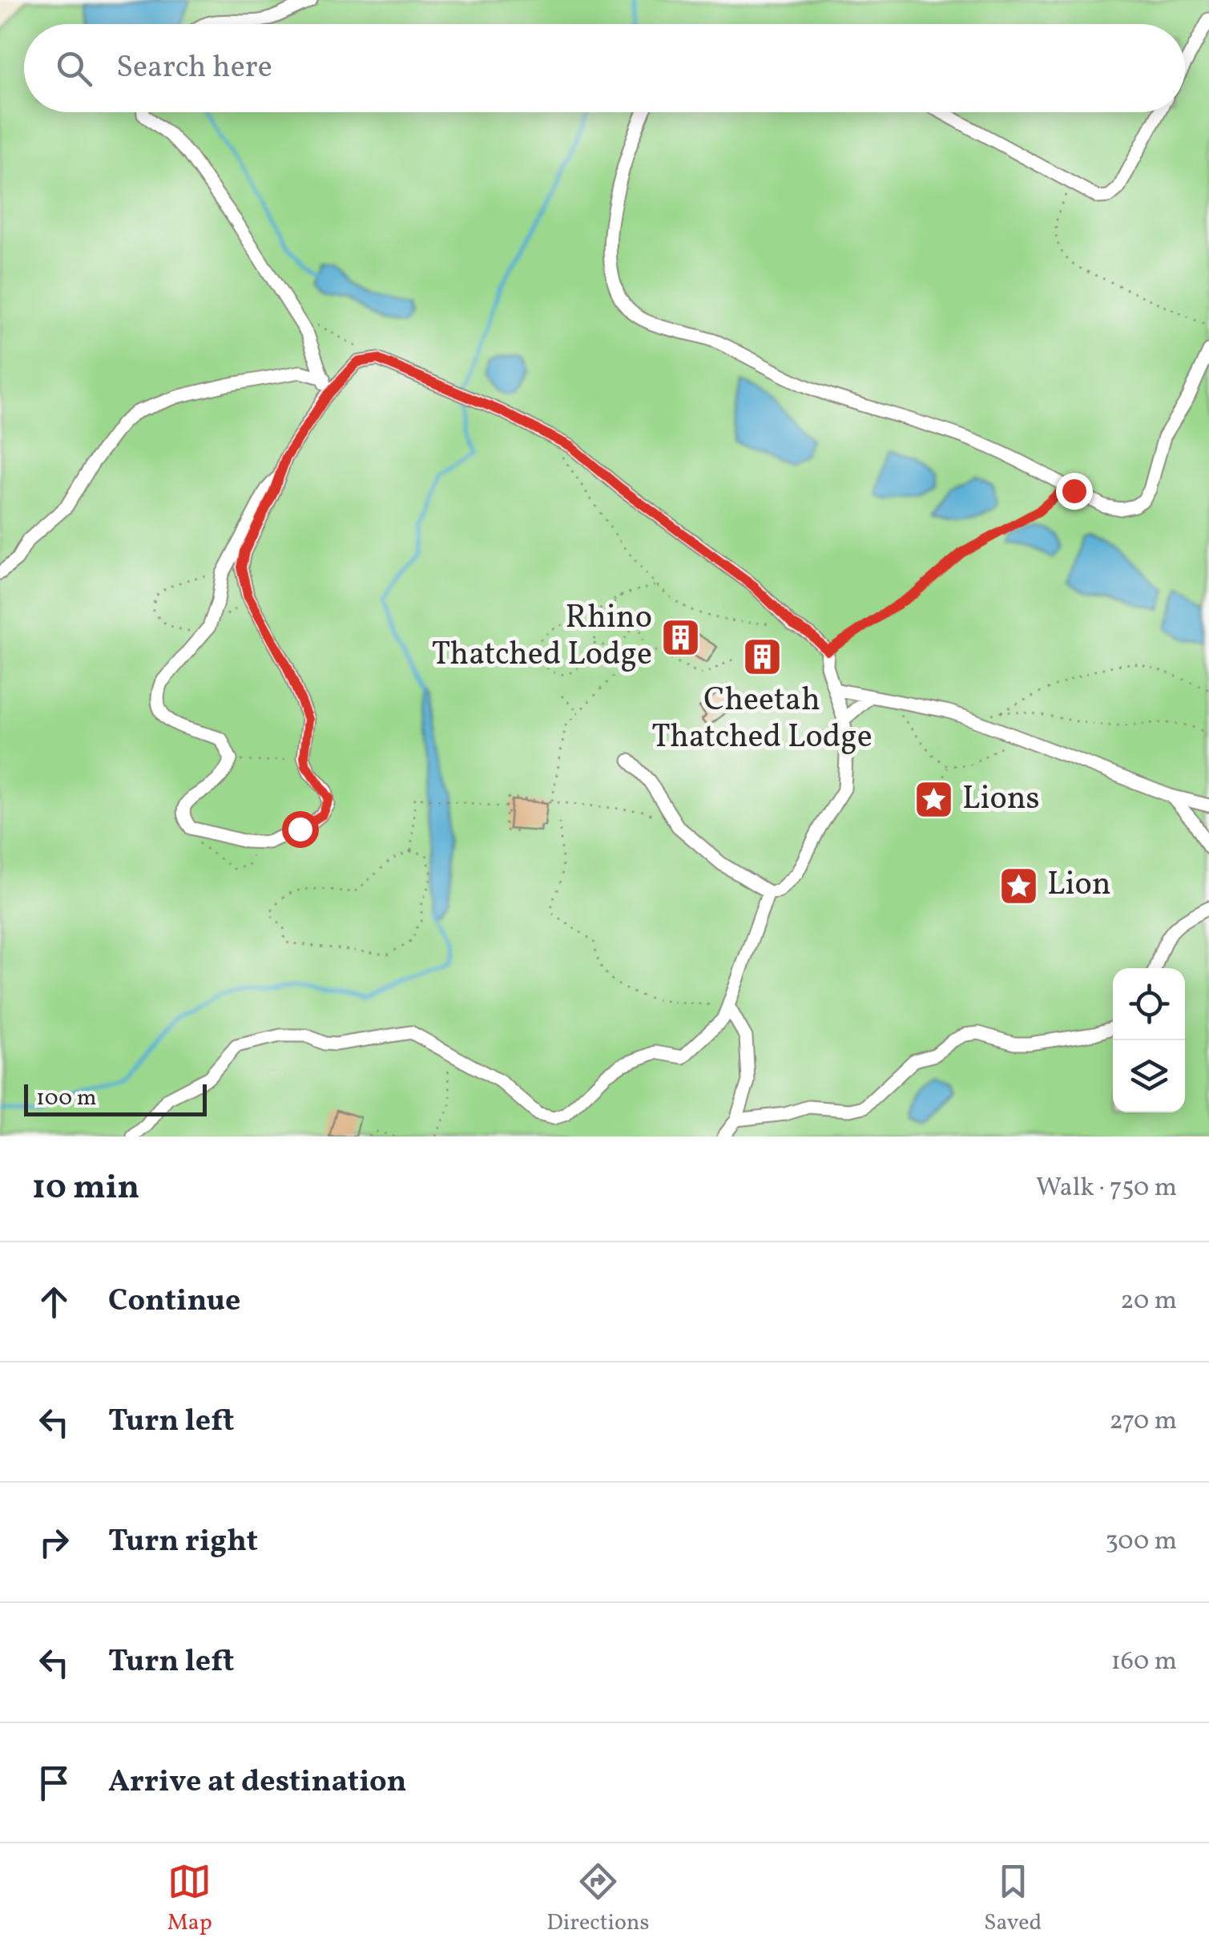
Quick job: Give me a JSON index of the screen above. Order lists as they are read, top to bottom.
{
  "places": {
    "building": ["Rhino Thatched Lodge", "Cheetah Thatched Lodge"],
    "place": ["Lions", "Lion"]
  },
  "scale_bar": "100 m",
  "page": {
    "search": "Search here",
    "scale": "100 m",
    "heading": ["10 min", "Walk · 750 m"],
    "list": [
      ["Continue", "20 m"],
      ["Turn left", "270 m"],
      ["Turn right", "300 m"],
      ["Turn left", "160 m"],
      "Arrive at destination"
    ],
    "nav": ["Map", "Directions", "Saved"]
  }
}
